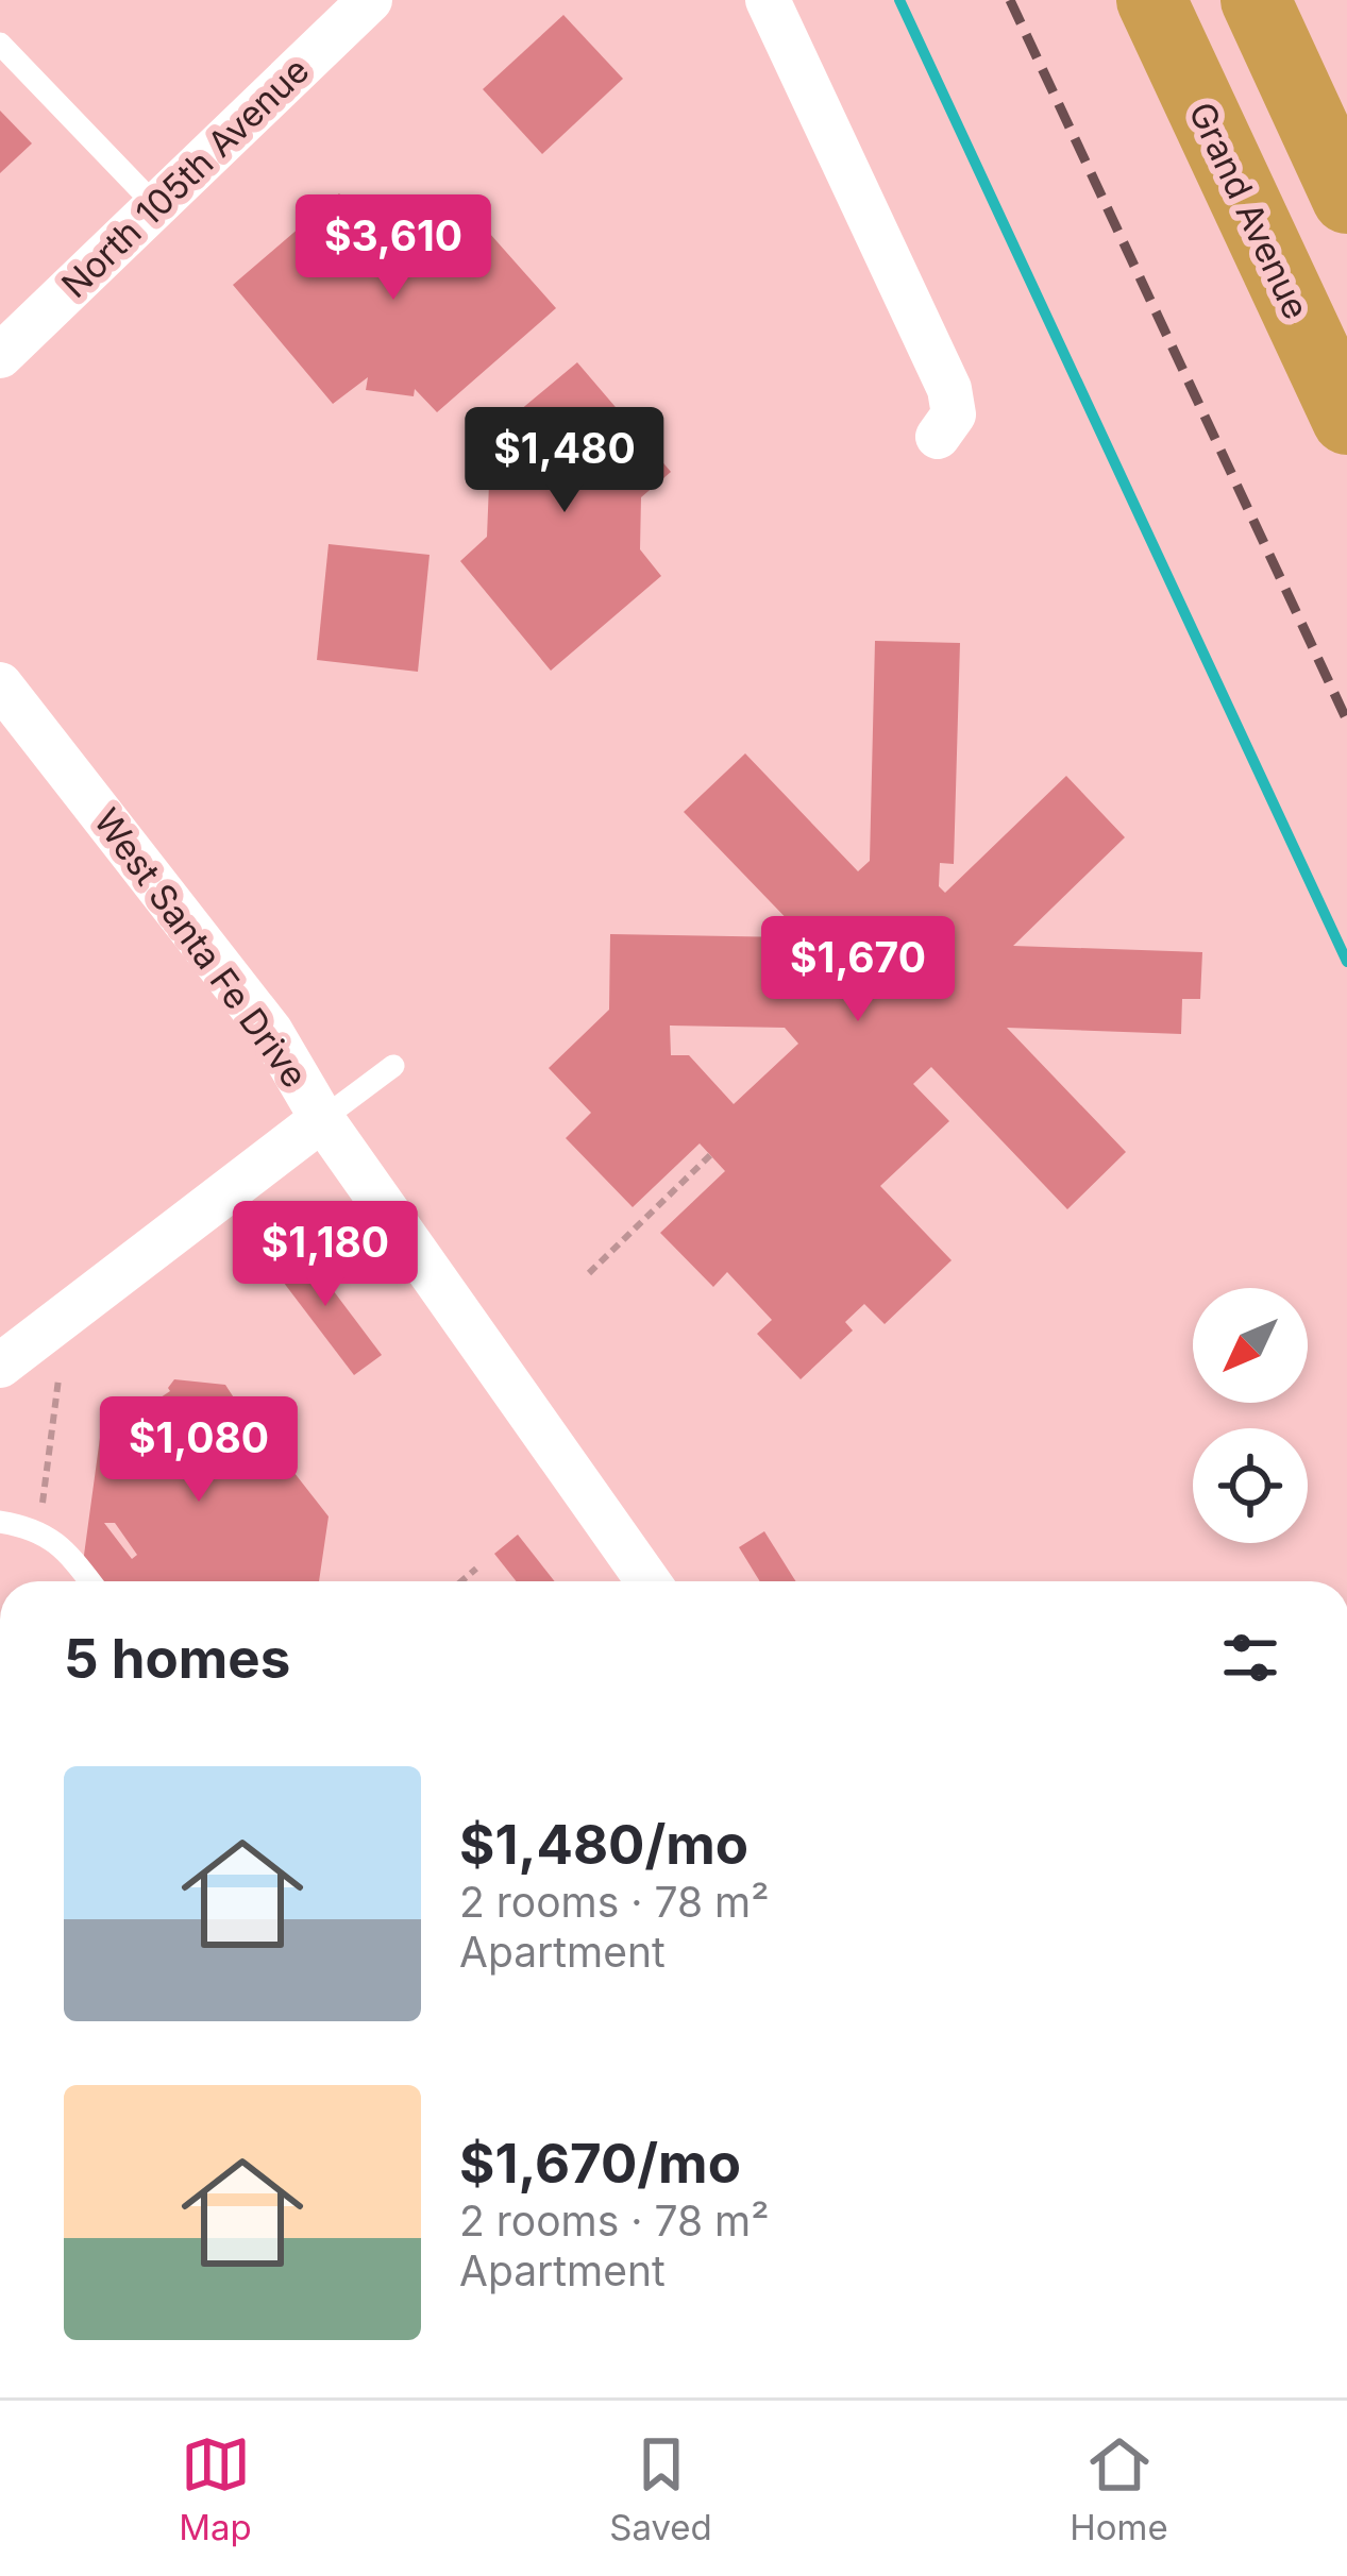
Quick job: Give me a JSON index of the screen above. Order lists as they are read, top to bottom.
{
  "streets": {
    "highway": ["Grand Avenue"],
    "street": ["North 105th Avenue", "West Santa Fe Drive"]
  },
  "north": "bottom left",
  "page": {
    "price": [
      "$3,610",
      "$1,480",
      "$1,670",
      "$1,180",
      "$1,080"
    ],
    "heading": "5 homes",
    "list": [
      {
        "name": "$1,480/mo",
        "note": "2 rooms · 78 m² · Apartment"
      },
      {
        "name": "$1,670/mo",
        "note": "2 rooms · 78 m² · Apartment"
      }
    ],
    "tabs": ["Map", "Saved", "Home"]
  }
}
